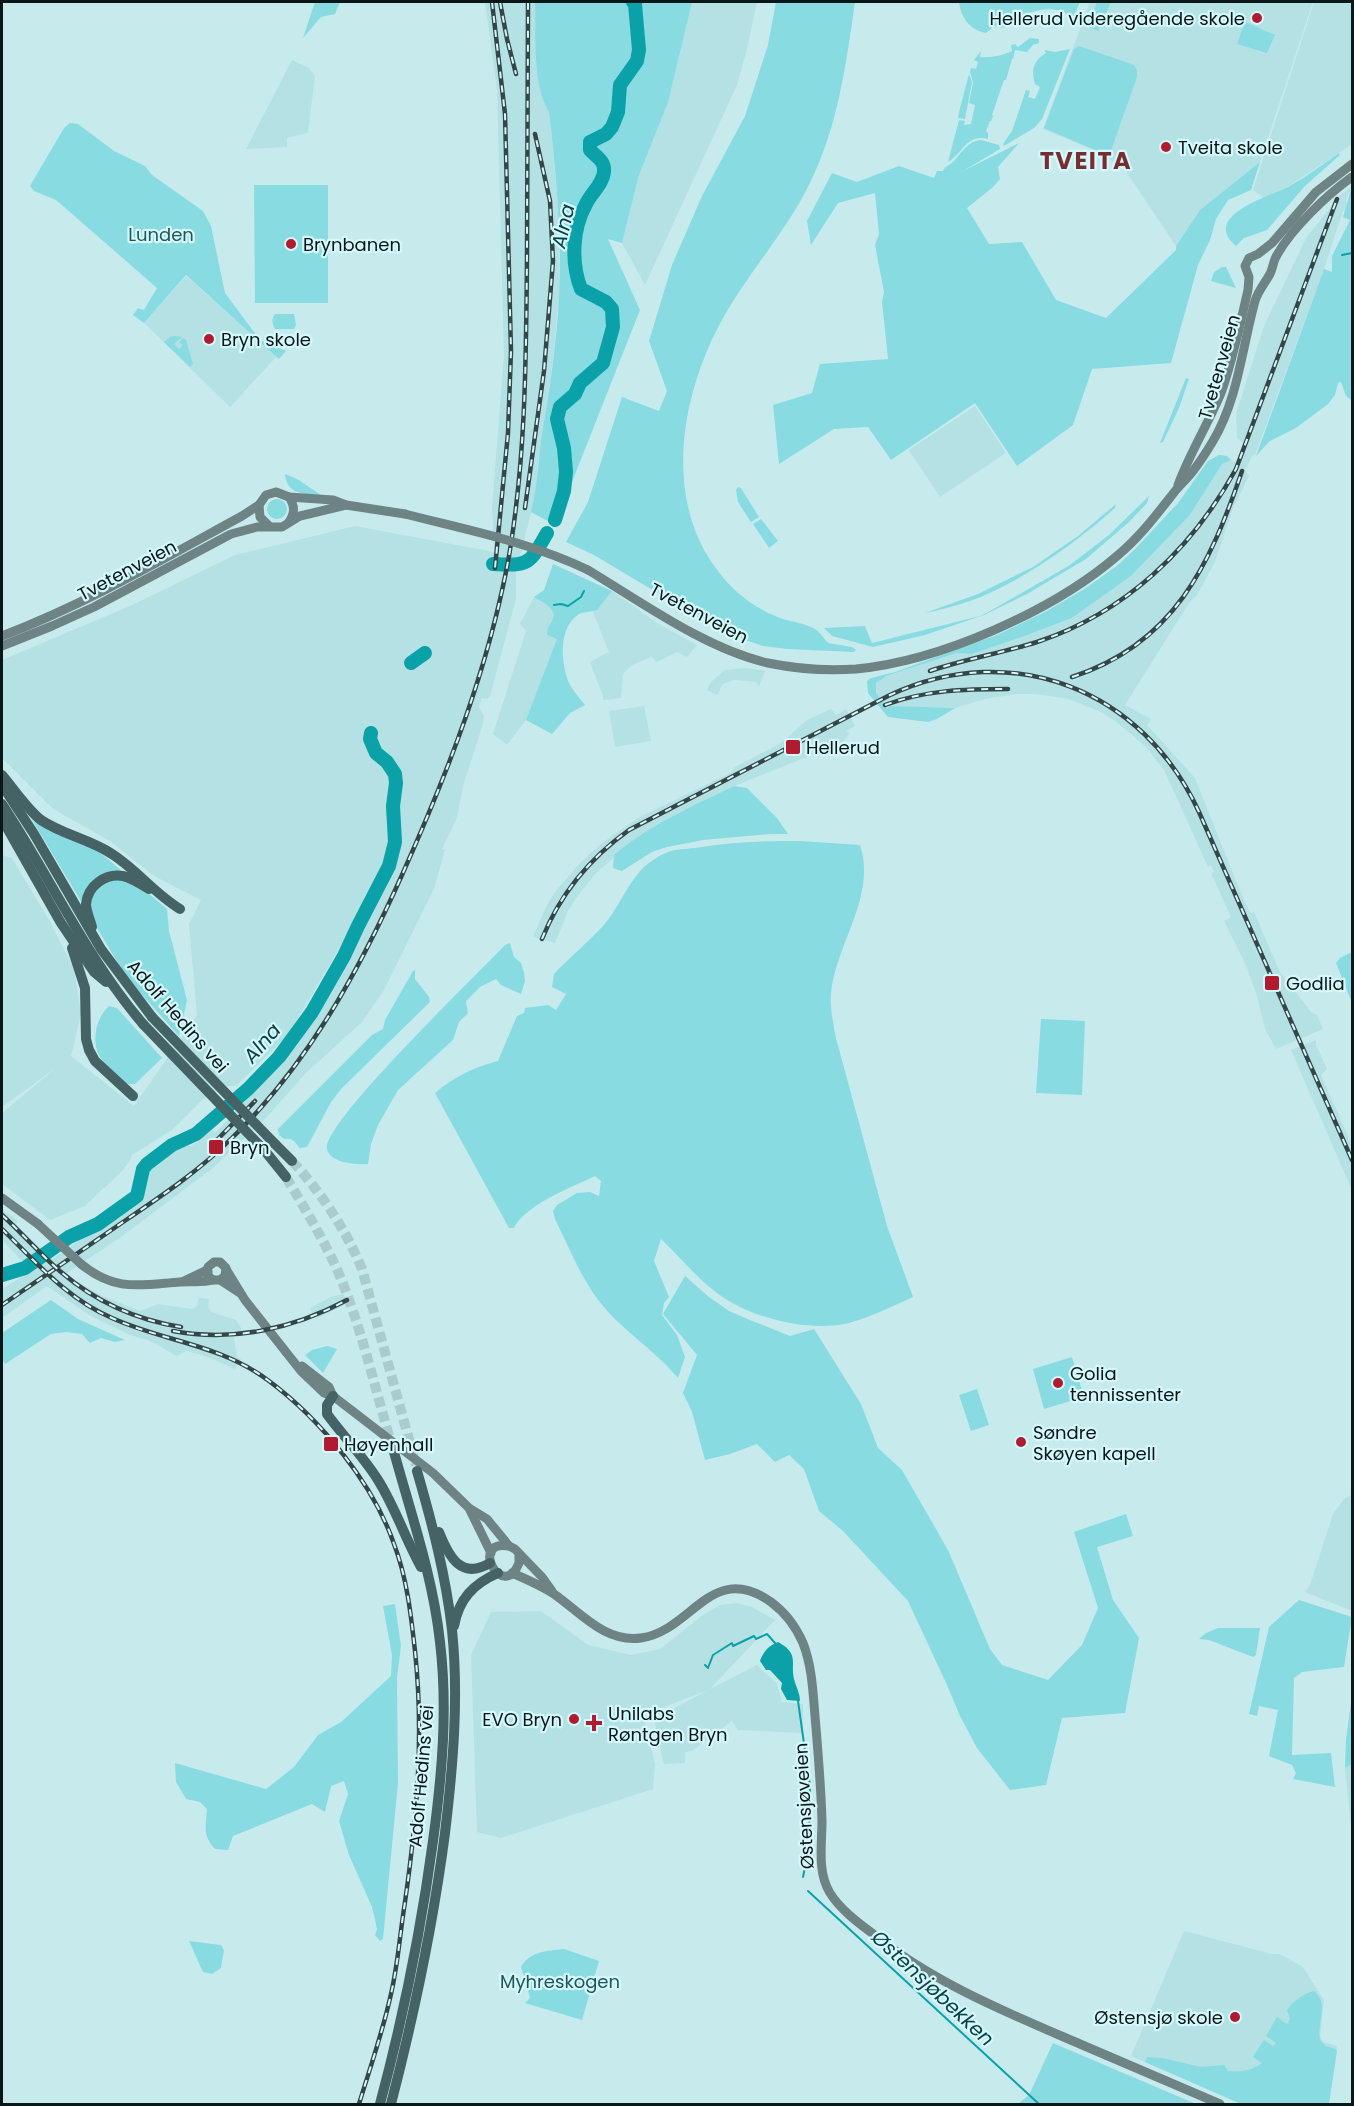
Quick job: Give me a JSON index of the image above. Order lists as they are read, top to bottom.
{
  "streets": {
    "highway": ["Adolf Hedins vei"],
    "main road": ["Tvetenveien", "Østensjøveien"]
  },
  "districts": ["TVEITA"],
  "water": ["Alna", "Østensjøbekken"],
  "parks": ["Lunden", "Myhreskogen"],
  "places": {
    "other": [
      "Hellerud videregående skole",
      "Tveita skole",
      "Brynbanen",
      "Bryn skole",
      "Golia tennissenter",
      "Søndre Skøyen kapell",
      "EVO Bryn",
      "Østensjø skole"
    ],
    "transit": [
      "Hellerud",
      "Godlia",
      "Bryn",
      "Høyenhall"
    ],
    "health": ["Unilabs Røntgen Bryn"]
  }
}
